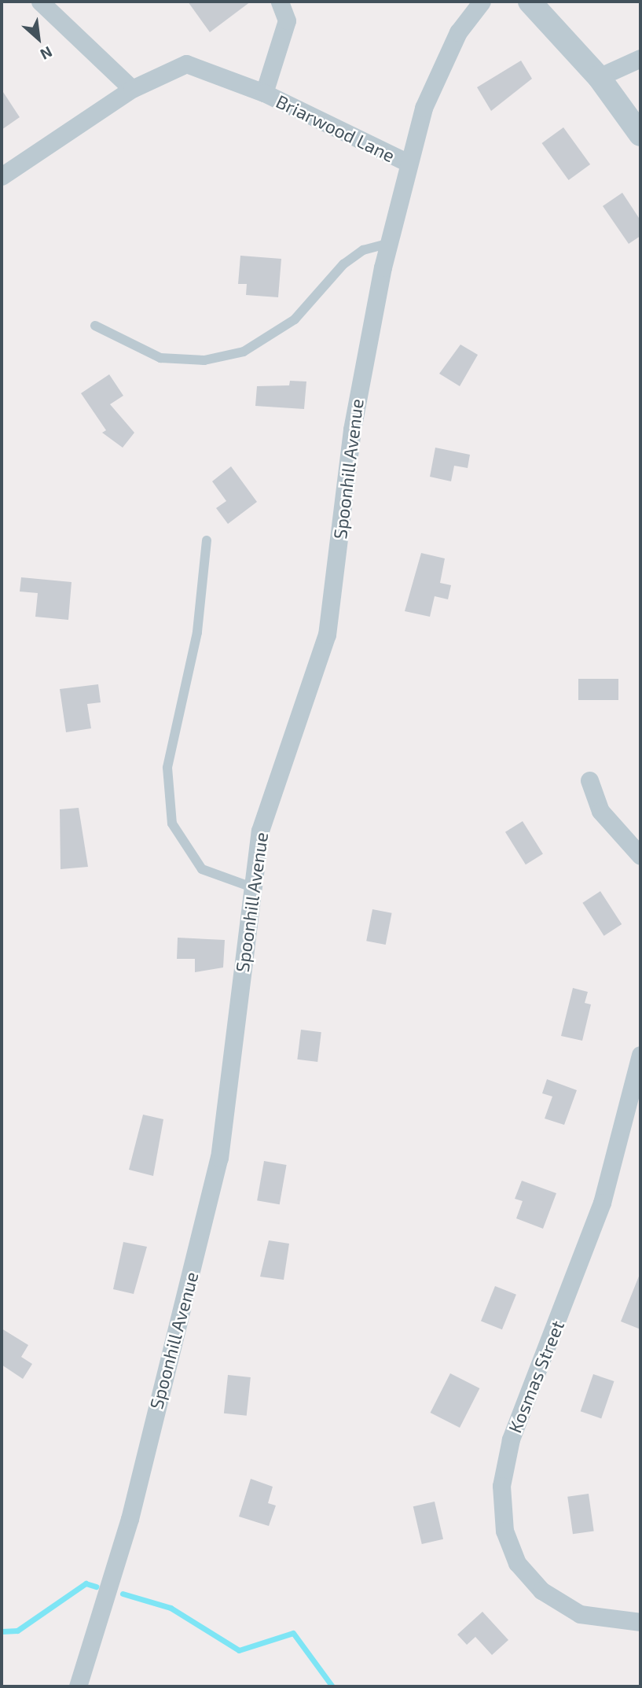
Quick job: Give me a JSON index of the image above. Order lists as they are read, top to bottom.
{
  "streets": {
    "street": ["Briarwood Lane", "Spoonhill Avenue", "Kosmas Street"]
  },
  "crossings": [
    ["Briarwood Lane", "Spoonhill Avenue"]
  ],
  "north": "bottom right"
}
